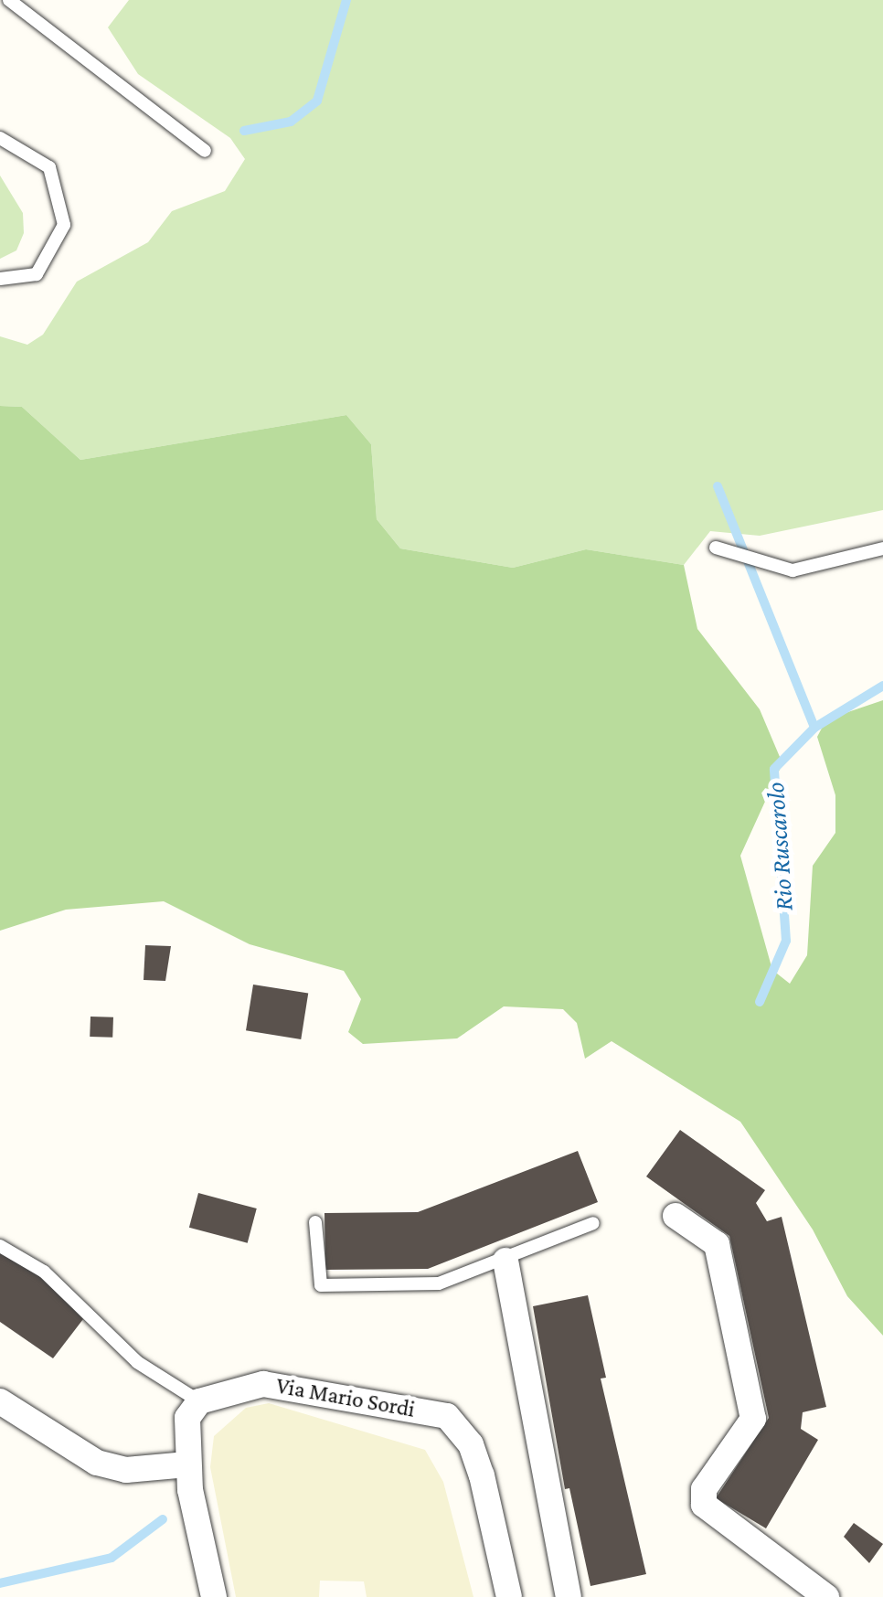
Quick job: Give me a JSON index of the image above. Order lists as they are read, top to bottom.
{
  "streets": {
    "street": ["Via Mario Sordi"]
  },
  "water": ["Rio Ruscarolo"]
}
